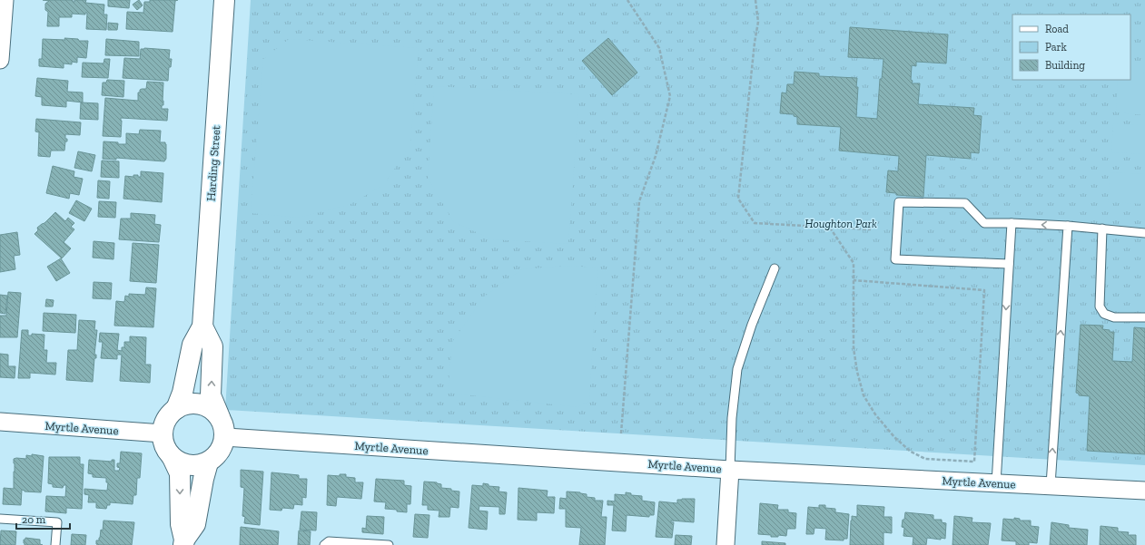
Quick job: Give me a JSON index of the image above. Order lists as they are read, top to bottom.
{
  "streets": {
    "street": ["Harding Street", "Myrtle Avenue"]
  },
  "crossings": [
    ["Harding Street", "Myrtle Avenue"]
  ],
  "parks": ["Houghton Park"],
  "legend": ["Road", "Park", "Building"],
  "scale_bar": "20 m"
}
